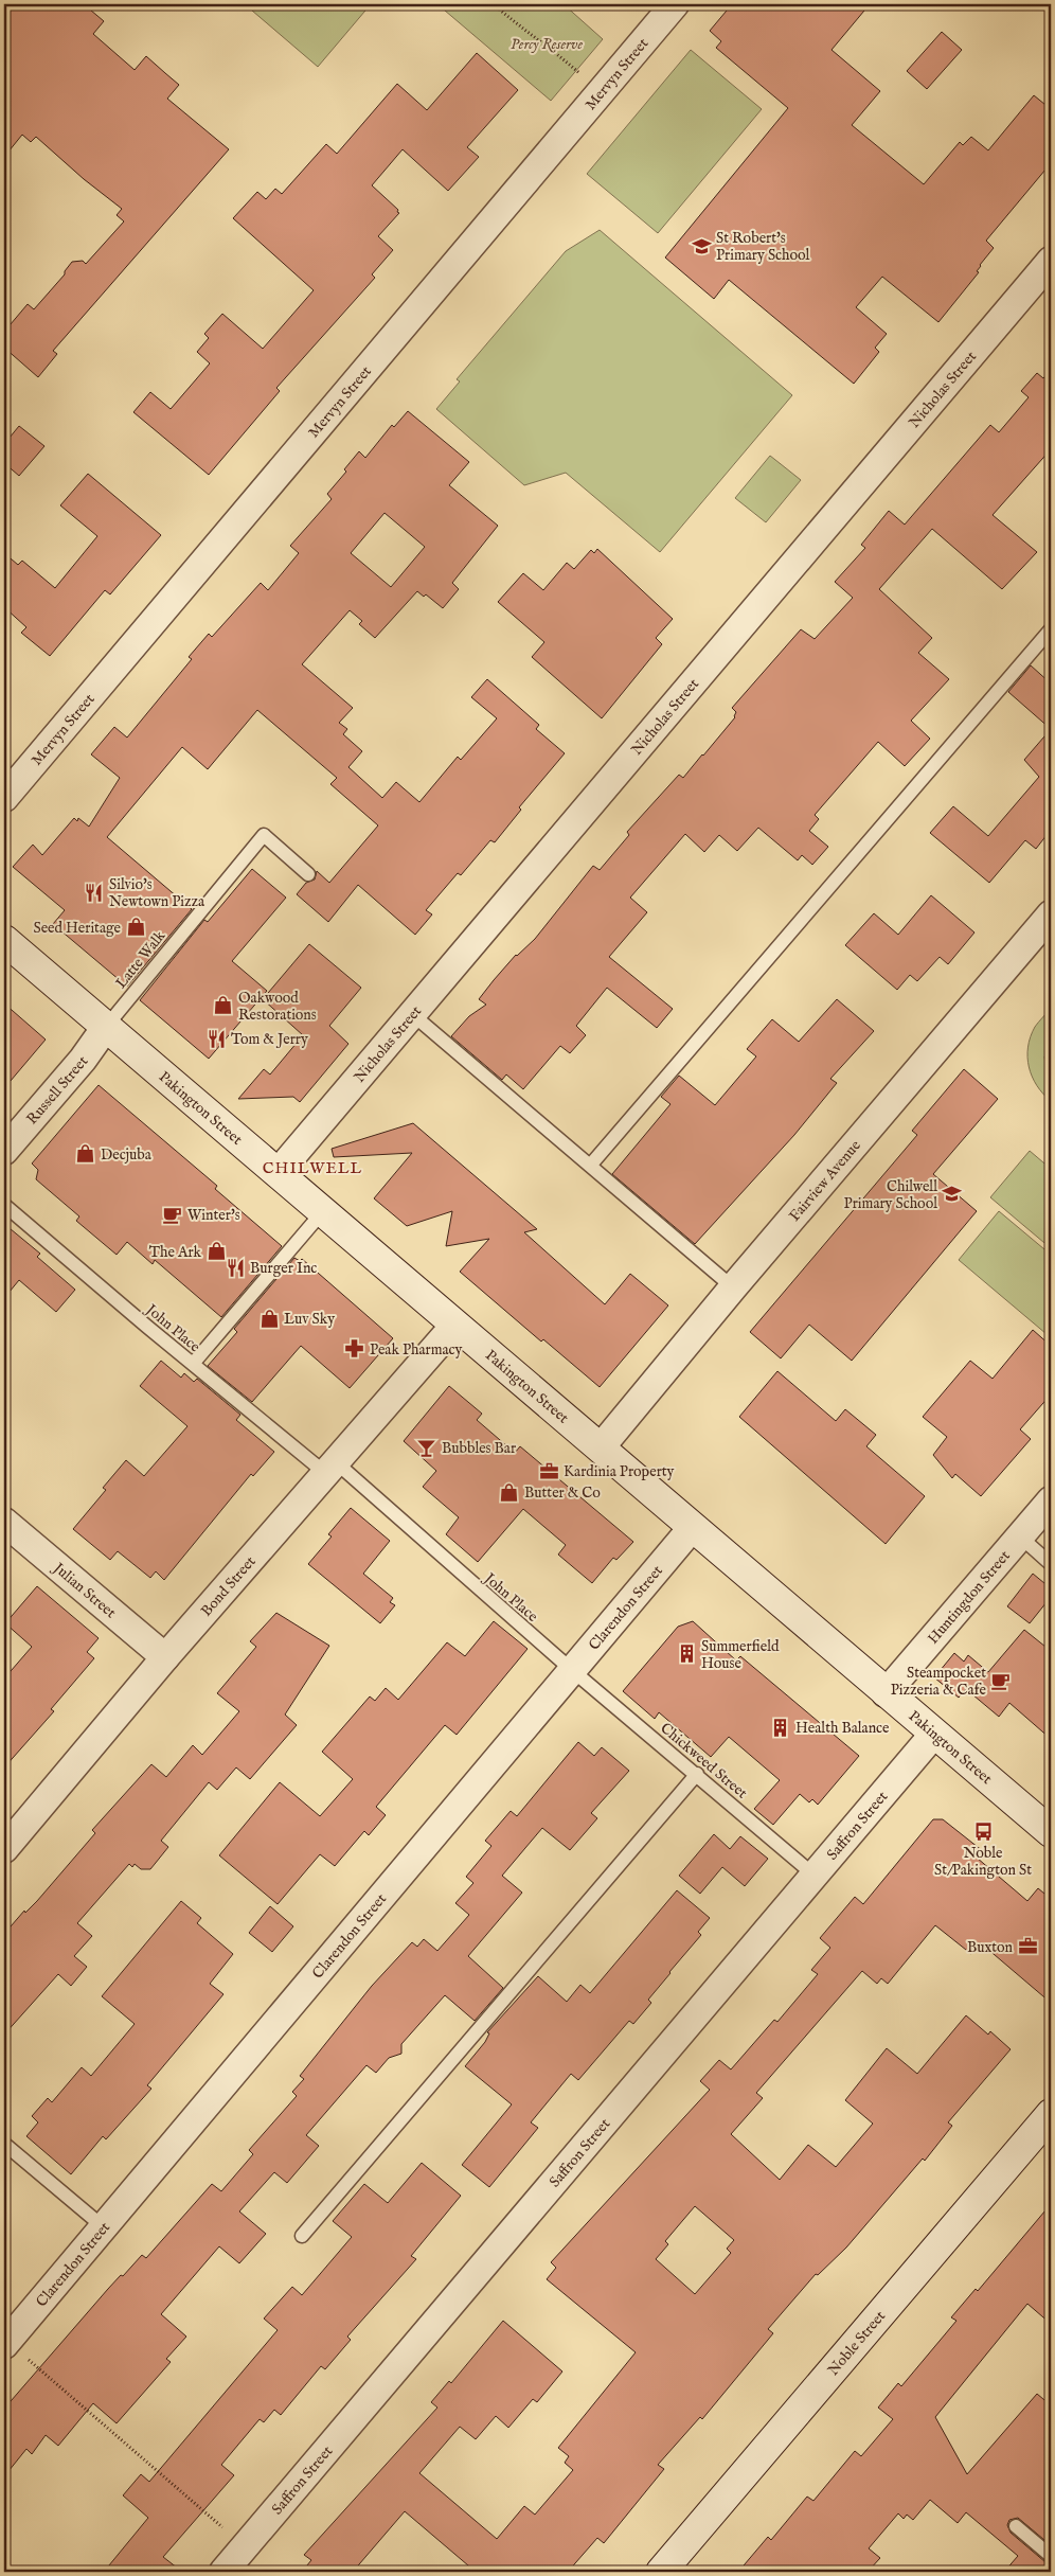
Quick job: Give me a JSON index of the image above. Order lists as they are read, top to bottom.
{
  "streets": {
    "street": [
      "Mervyn Street",
      "Nicholas Street",
      "Russell Street",
      "Pakington Street",
      "Fairview Avenue",
      "Bond Street",
      "Julian Street",
      "Huntingdon Street",
      "Clarendon Street",
      "Saffron Street",
      "Noble Street"
    ],
    "lane": ["Latte Walk", "John Place", "Chickweed Street"]
  },
  "crossings": [
    ["Nicholas Street", "Pakington Street"],
    ["Latte Walk", "Russell Street"],
    ["Latte Walk", "Pakington Street"],
    ["Russell Street", "Pakington Street"],
    ["Pakington Street", "Fairview Avenue"],
    ["Pakington Street", "Bond Street"],
    ["Pakington Street", "Huntingdon Street"],
    ["Pakington Street", "Clarendon Street"],
    ["Pakington Street", "Saffron Street"],
    ["John Place", "Bond Street"],
    ["John Place", "Clarendon Street"],
    ["John Place", "Chickweed Street"],
    ["Bond Street", "Julian Street"],
    ["Clarendon Street", "Chickweed Street"],
    ["Chickweed Street", "Saffron Street"]
  ],
  "districts": ["CHILWELL"],
  "parks": ["Percy Reserve"],
  "places": {
    "school or university": ["St Robert's Primary School", "Chilwell Primary School"],
    "restaurant": ["Silvio's Newtown Pizza", "Tom & Jerry", "Burger Inc"],
    "shop": [
      "Seed Heritage",
      "Oakwood Restorations",
      "Decjuba",
      "The Ark",
      "Luv Sky",
      "Butter & Co"
    ],
    "cafe": ["Winter's", "Steampocket Pizzeria & Cafe"],
    "pharmacy": ["Peak Pharmacy"],
    "bar": ["Bubbles Bar"],
    "office": ["Kardinia Property", "Buxton"],
    "building": ["Summerfield House", "Health Balance"],
    "bus stop": ["Noble St/Pakington St"]
  }
}
